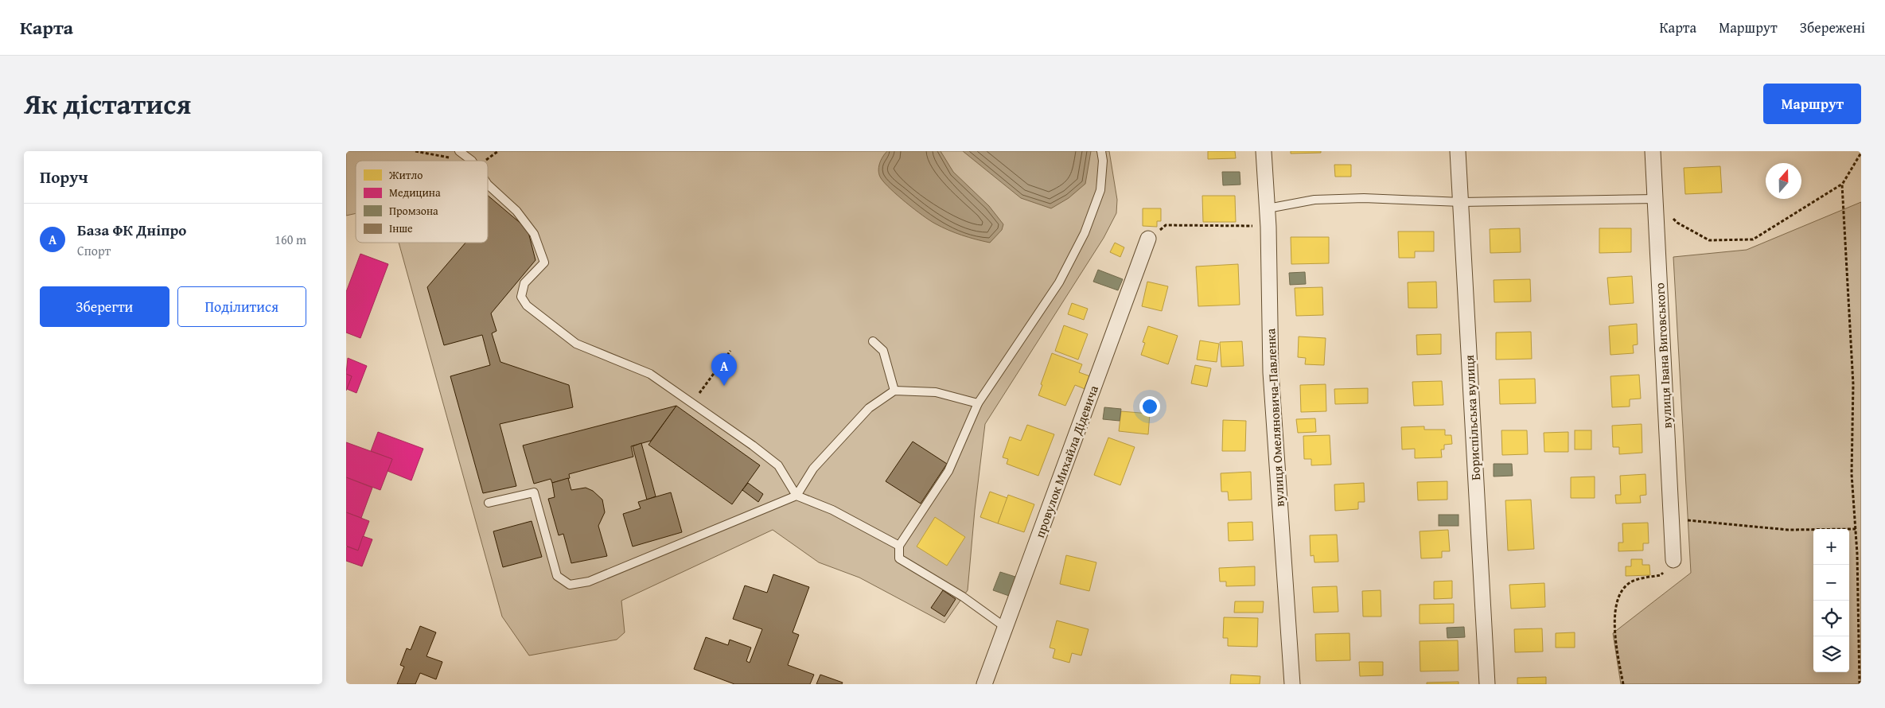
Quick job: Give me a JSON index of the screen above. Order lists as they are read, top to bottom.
{
  "streets": {
    "street": [
      "вулиця Івана Виговського",
      "вулиця Омеляновича-Павленка",
      "Бориспільська вулиця",
      "провулок Михайла Дідевича"
    ]
  },
  "legend": [
    "Житло",
    "Медицина",
    "Промзона",
    "Інше"
  ],
  "north": "top",
  "page": {
    "header": "Карта",
    "nav": ["Карта", "Маршрут", "Збережені"],
    "title": "Як дістатися",
    "buttons": [
      "Маршрут",
      ["Зберегти", "Поділитися"]
    ],
    "heading": "Поруч",
    "list": [
      {
        "mark": "A",
        "name": "База ФК Дніпро",
        "note": "Спорт",
        "value": "160 m"
      }
    ],
    "pins": "A",
    "map_buttons": ["+", "−"]
  }
}
